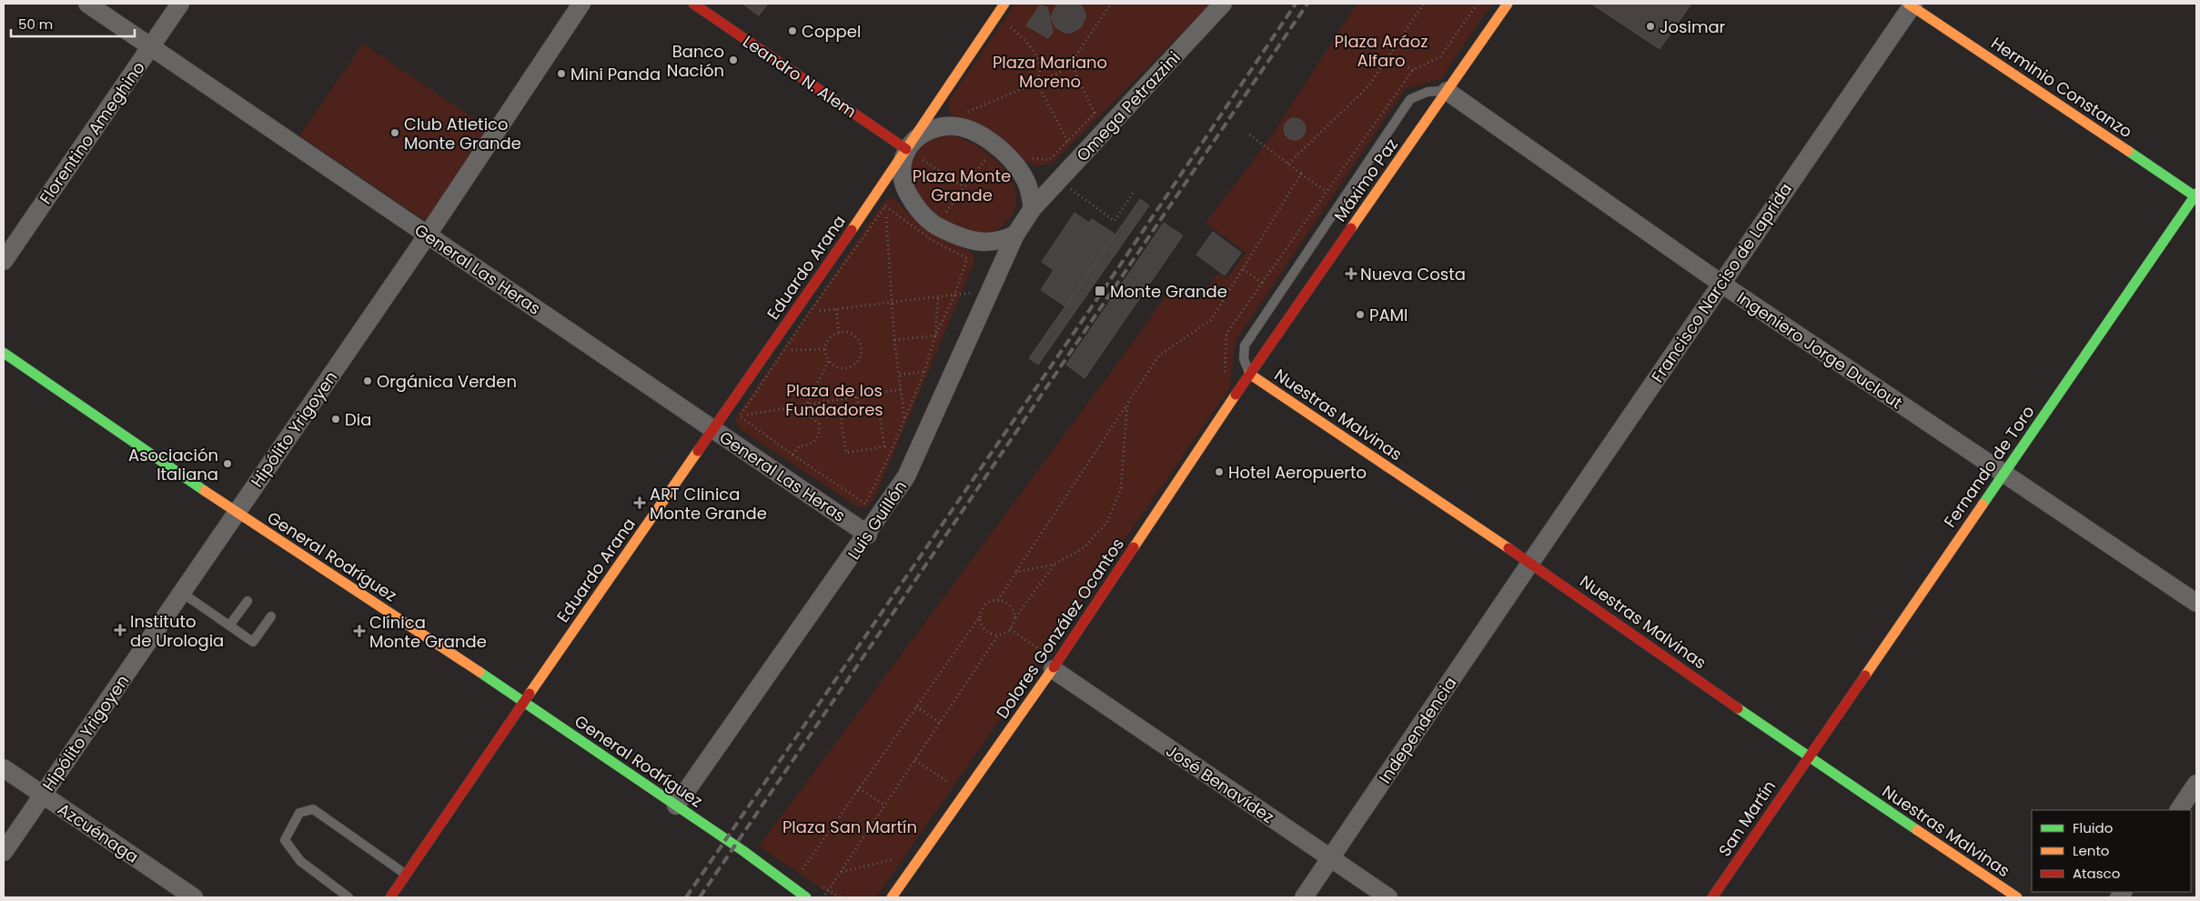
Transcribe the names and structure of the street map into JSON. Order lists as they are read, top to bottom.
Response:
{
  "streets": {
    "street": [
      "Leandro N. Alem",
      "Herminio Constanzo",
      "Omega Petrazzini",
      "Florentino Ameghino",
      "Máximo Paz",
      "Eduardo Arana",
      "General Las Heras",
      "Francisco Narciso de Laprida",
      "Ingeniero Jorge Duclout",
      "Nuestras Malvinas",
      "Hipólito Yrigoyen",
      "Fernando de Toro",
      "Luis Guillón",
      "General Rodríguez",
      "Dolores González Ocantos",
      "Independencia",
      "José Benavídez",
      "San Martín",
      "Azcuénaga"
    ]
  },
  "crossings": [
    ["Leandro N. Alem", "Omega Petrazzini"],
    ["Leandro N. Alem", "Eduardo Arana"],
    ["Leandro N. Alem", "Luis Guillón"],
    ["Herminio Constanzo", "Francisco Narciso de Laprida"],
    ["Herminio Constanzo", "Fernando de Toro"],
    ["Omega Petrazzini", "Eduardo Arana"],
    ["Omega Petrazzini", "Luis Guillón"],
    ["Florentino Ameghino", "General Las Heras"],
    ["Máximo Paz", "Ingeniero Jorge Duclout"],
    ["Máximo Paz", "Nuestras Malvinas"],
    ["Máximo Paz", "Dolores González Ocantos"],
    ["Eduardo Arana", "General Las Heras"],
    ["Eduardo Arana", "Luis Guillón"],
    ["Eduardo Arana", "General Rodríguez"],
    ["General Las Heras", "Hipólito Yrigoyen"],
    ["General Las Heras", "Luis Guillón"],
    ["Francisco Narciso de Laprida", "Ingeniero Jorge Duclout"],
    ["Francisco Narciso de Laprida", "Nuestras Malvinas"],
    ["Francisco Narciso de Laprida", "Independencia"],
    ["Ingeniero Jorge Duclout", "Fernando de Toro"],
    ["Nuestras Malvinas", "Fernando de Toro"],
    ["Nuestras Malvinas", "Dolores González Ocantos"],
    ["Nuestras Malvinas", "Independencia"],
    ["Nuestras Malvinas", "San Martín"],
    ["Hipólito Yrigoyen", "General Rodríguez"],
    ["Hipólito Yrigoyen", "Azcuénaga"],
    ["Fernando de Toro", "San Martín"],
    ["Luis Guillón", "General Rodríguez"],
    ["Dolores González Ocantos", "José Benavídez"],
    ["Independencia", "José Benavídez"]
  ],
  "parks": [
    "Plaza Aráoz Alfaro",
    "Plaza Mariano Moreno",
    "Plaza Monte Grande",
    "Plaza de los Fundadores",
    "Plaza San Martín"
  ],
  "places": {
    "other": [
      "Josimar",
      "Coppel",
      "Banco Nación",
      "Mini Panda",
      "Club Atletico Monte Grande",
      "PAMI",
      "Orgánica Verden",
      "Dia",
      "Asociación Italiana",
      "Hotel Aeropuerto"
    ],
    "health": [
      "Nueva Costa",
      "ART Clinica Monte Grande",
      "Instituto de Urologia",
      "Clínica Monte Grande"
    ],
    "transit": ["Monte Grande"]
  },
  "legend": ["Fluido", "Lento", "Atasco"],
  "scale_bar": "50 m"
}
